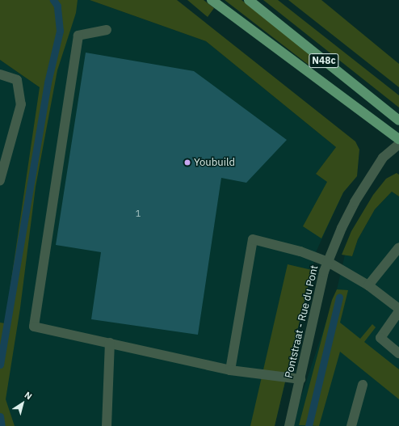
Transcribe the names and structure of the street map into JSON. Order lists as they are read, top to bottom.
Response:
{
  "streets": {
    "main road": ["N48c"],
    "street": ["Pontstraat - Rue du Pont"]
  },
  "places": ["Youbuild"],
  "house_numbers": ["1"],
  "north": "top right"
}
